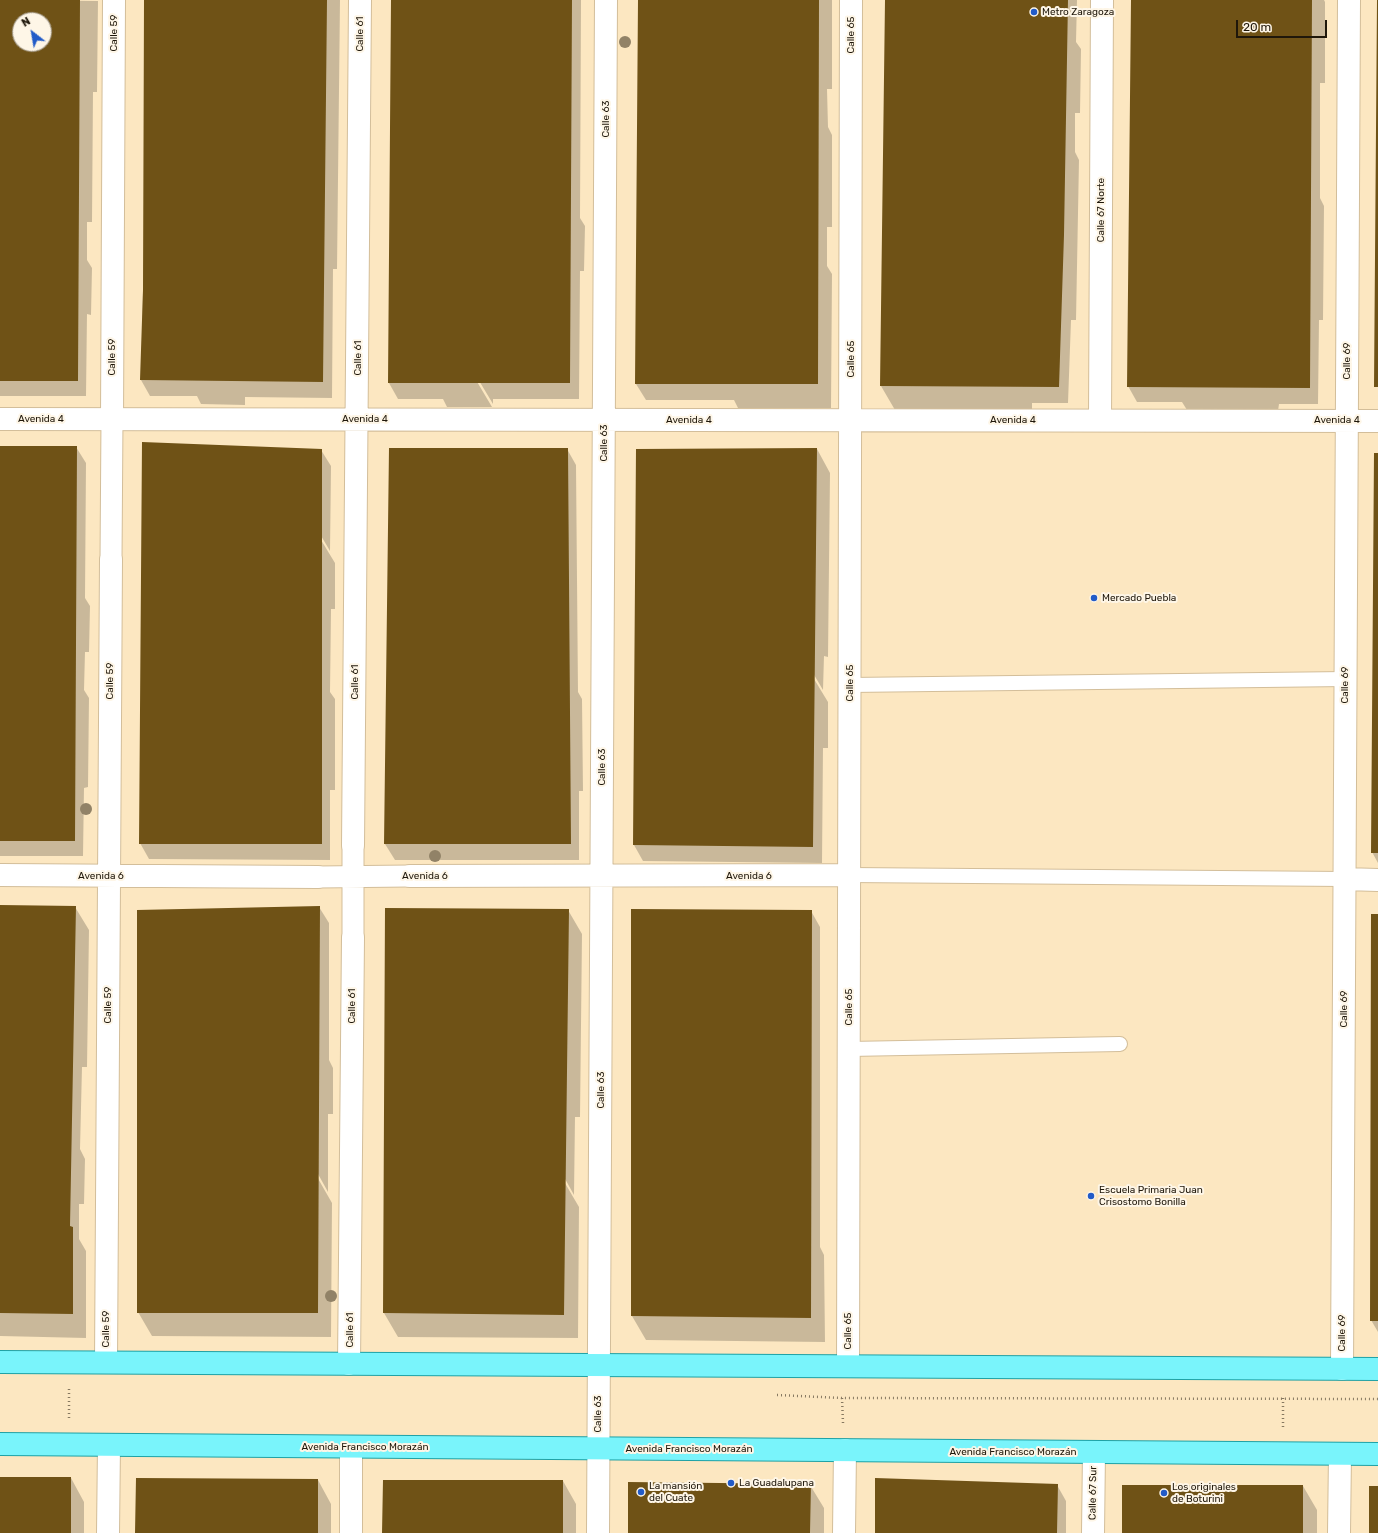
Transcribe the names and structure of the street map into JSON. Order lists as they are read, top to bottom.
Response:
{
  "streets": {
    "main road": ["Avenida Francisco Morazán"],
    "street": [
      "Calle 59",
      "Calle 61",
      "Calle 65",
      "Calle 63",
      "Calle 67 Norte",
      "Calle 69",
      "Avenida 4",
      "Avenida 6",
      "Calle 67 Sur"
    ]
  },
  "crossings": [
    ["Calle 59", "Avenida 4"],
    ["Calle 59", "Avenida 6"],
    ["Calle 61", "Avenida 4"],
    ["Calle 61", "Avenida 6"],
    ["Calle 65", "Avenida 4"],
    ["Calle 65", "Avenida 6"],
    ["Calle 63", "Avenida 4"],
    ["Calle 63", "Avenida 6"],
    ["Calle 63", "Avenida Francisco Morazán"],
    ["Calle 67 Norte", "Avenida 4"],
    ["Calle 69", "Avenida 4"],
    ["Avenida Francisco Morazán", "Calle 67 Sur"]
  ],
  "places": [
    "Metro Zaragoza",
    "Mercado Puebla",
    "Escuela Primaria Juan Crisostomo Bonilla",
    "La Guadalupana",
    "La mansión del Cuate",
    "Los originales de Boturini"
  ],
  "scale_bar": "20 m",
  "north": "top left"
}
